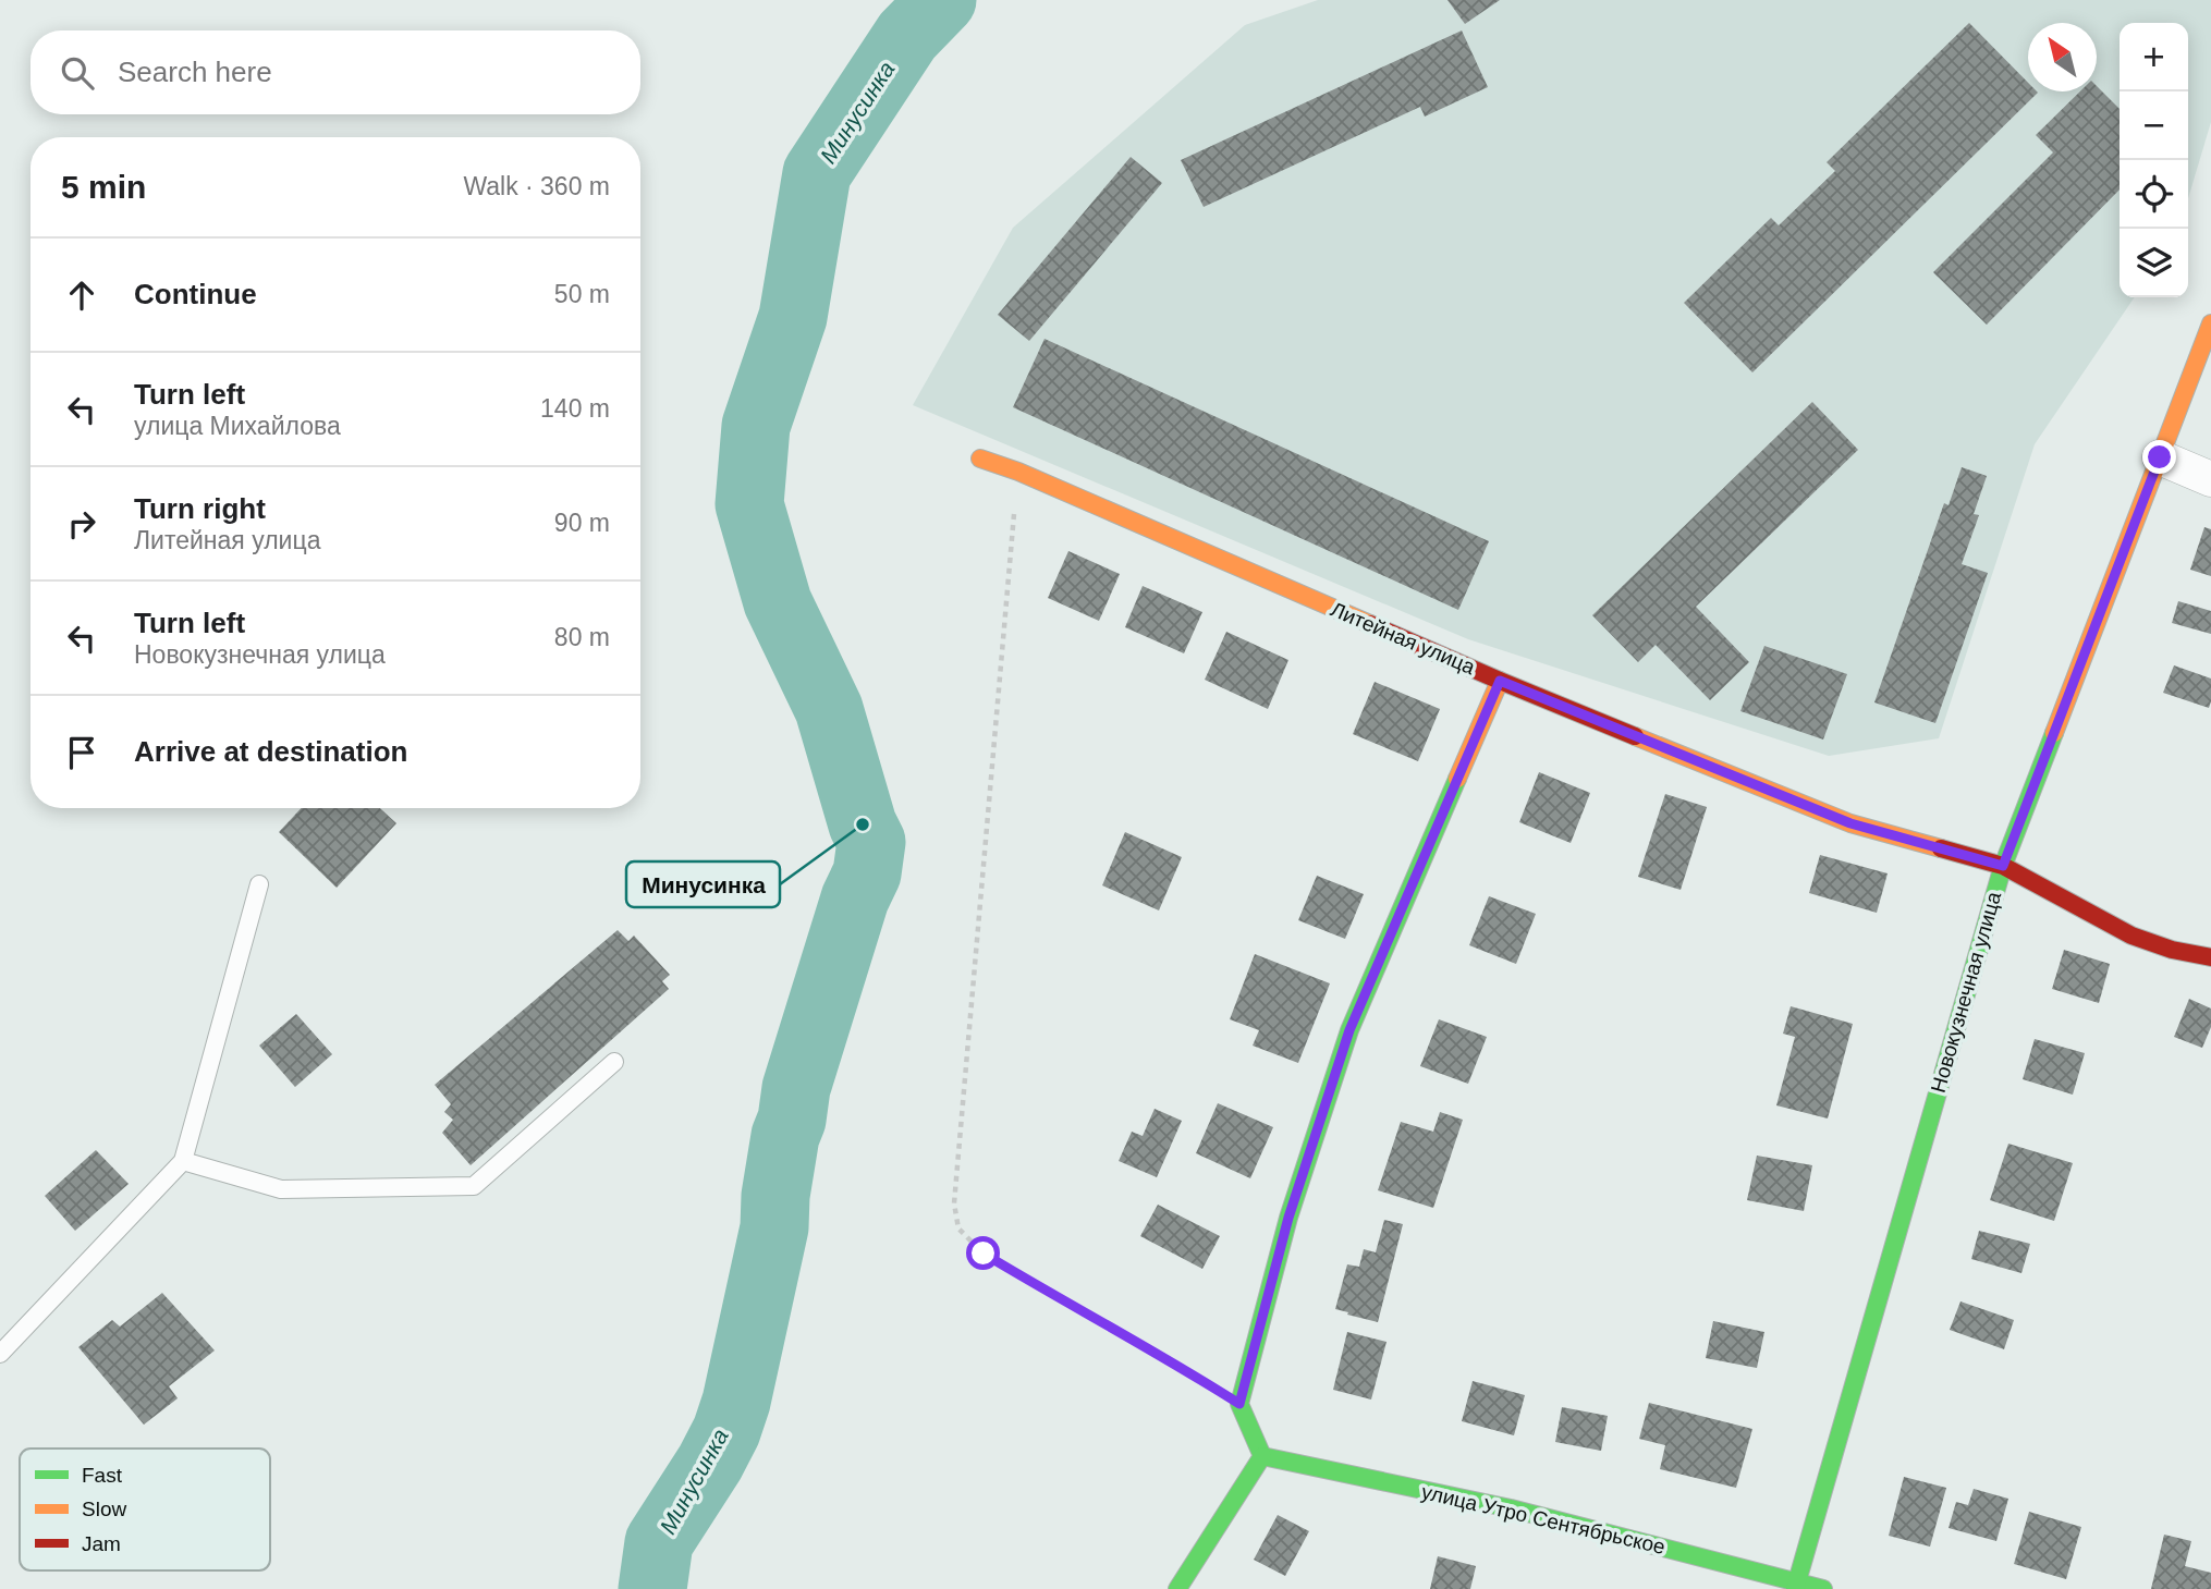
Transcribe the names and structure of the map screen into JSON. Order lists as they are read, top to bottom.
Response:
{
  "streets": {
    "street": ["Литейная улица", "Новокузнечная улица", "улица Утро Сентябрьское"]
  },
  "crossings": [
    ["Литейная улица", "Новокузнечная улица"],
    ["Новокузнечная улица", "улица Утро Сентябрьское"]
  ],
  "water": ["Минусинка"],
  "places": ["Минусинка"],
  "legend": ["Fast", "Slow", "Jam"],
  "north": "top left",
  "page": {
    "map_buttons": ["+", "−"],
    "search": "Search here",
    "heading": ["5 min", "Walk · 360 m"],
    "list": [
      ["Continue", "50 m"],
      ["Turn left", "улица Михайлова", "140 m"],
      ["Turn right", "Литейная улица", "90 m"],
      ["Turn left", "Новокузнечная улица", "80 m"],
      "Arrive at destination"
    ]
  }
}
